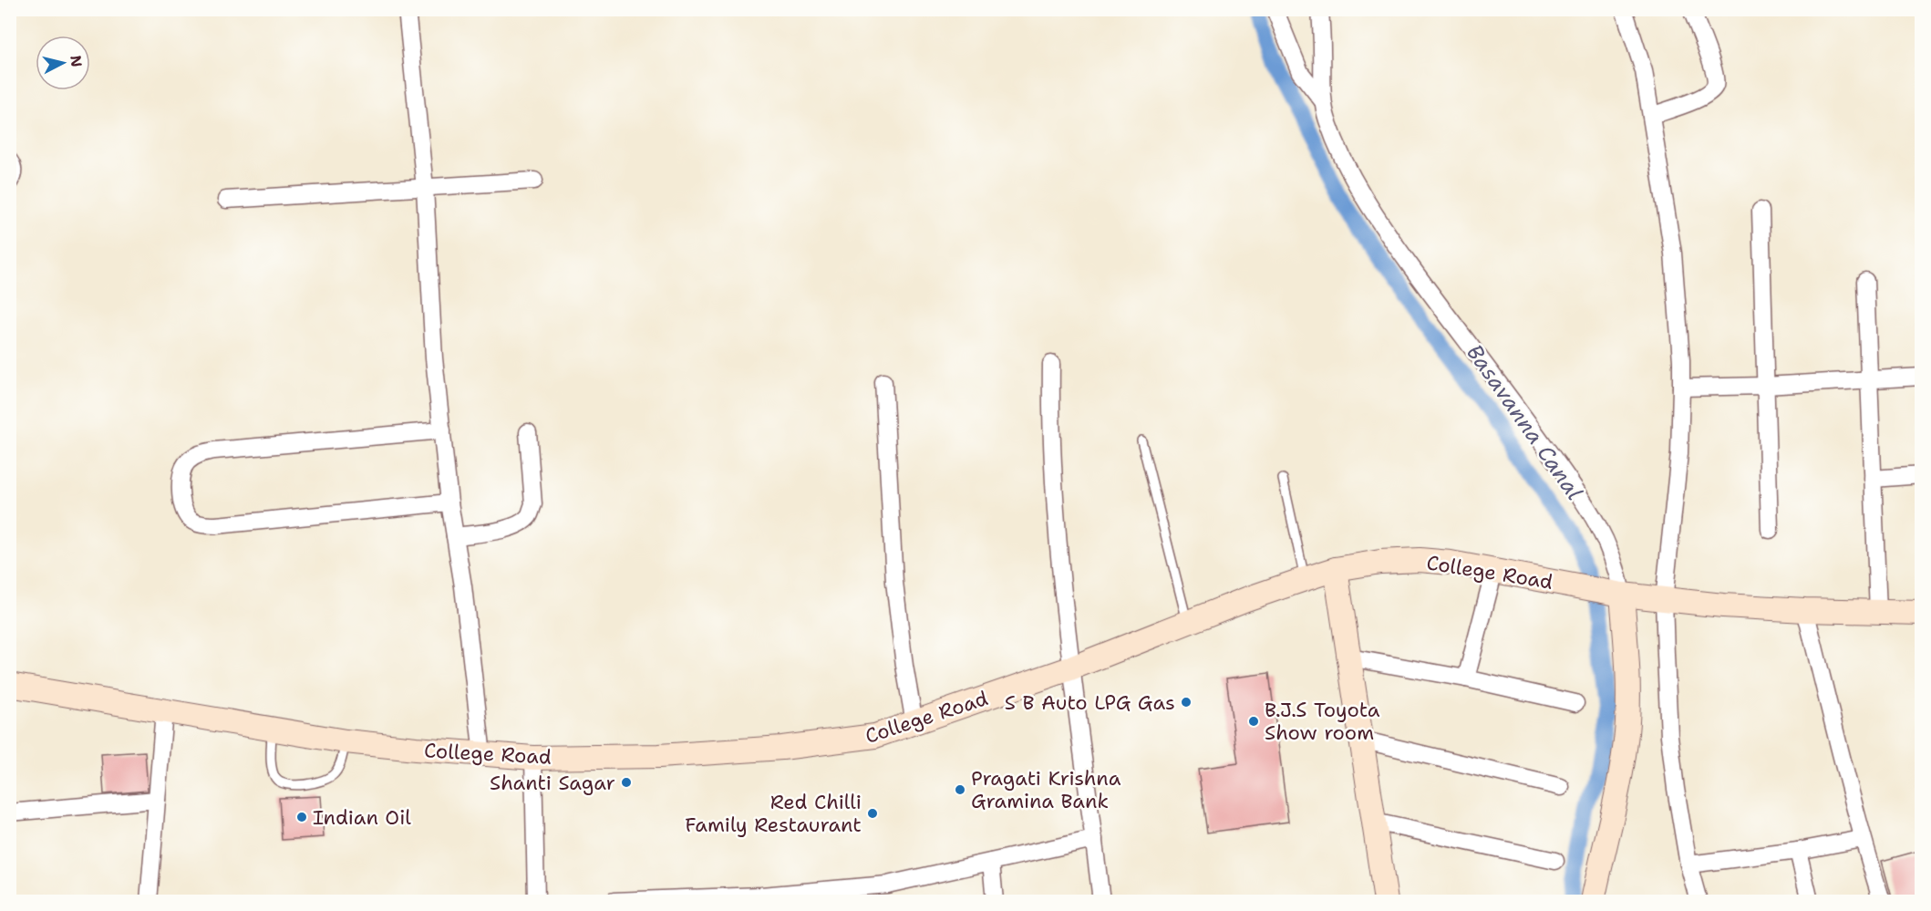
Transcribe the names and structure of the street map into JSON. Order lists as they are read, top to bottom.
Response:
{
  "streets": {
    "main road": ["College Road"]
  },
  "water": ["Basavanna Canal"],
  "places": [
    "S B Auto LPG Gas",
    "B.J.S Toyota Show room",
    "Shanti Sagar",
    "Pragati Krishna Gramina Bank",
    "Red Chilli Family Restaurant",
    "Indian Oil"
  ],
  "north": "right"
}
